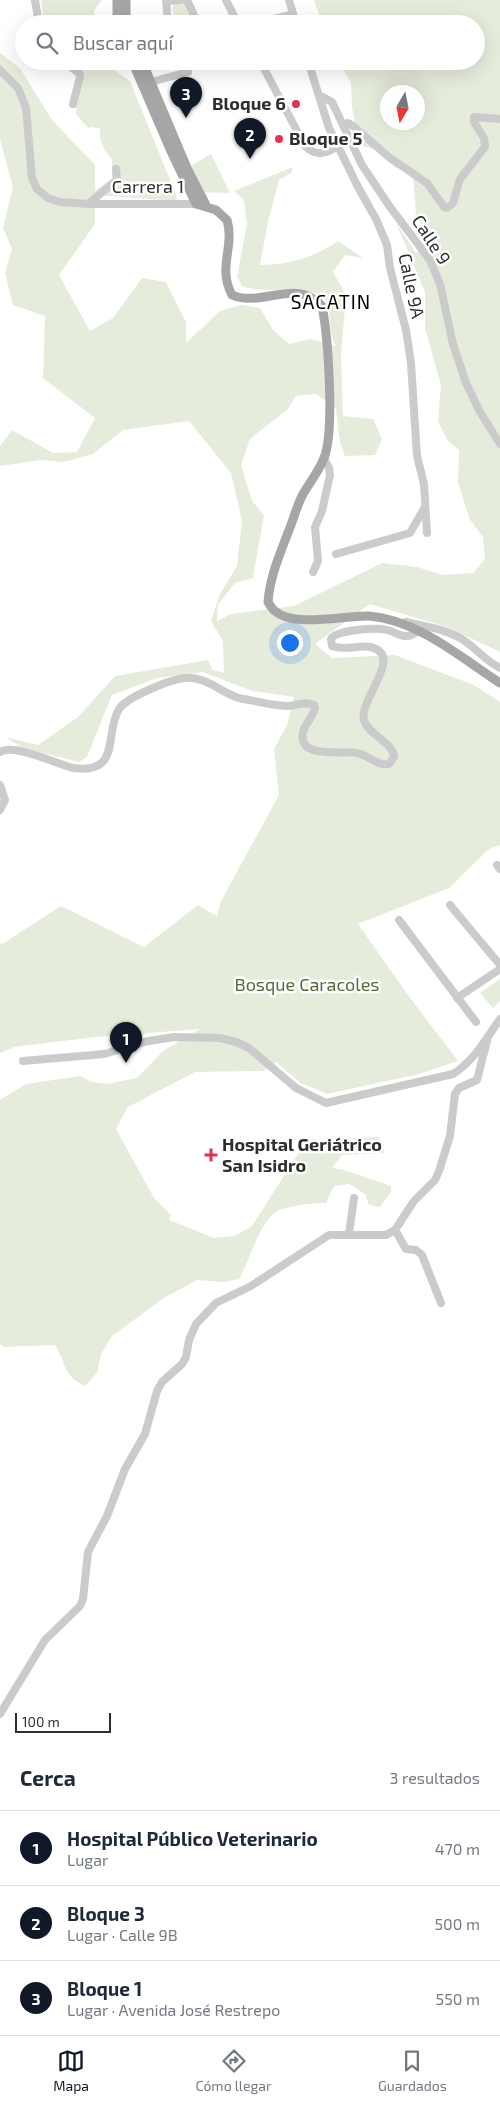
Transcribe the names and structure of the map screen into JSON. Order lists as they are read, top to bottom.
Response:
{
  "streets": {
    "main road": ["Carrera 1"],
    "street": ["Calle 9", "Calle 9A"]
  },
  "crossings": [
    ["Calle 9", "Calle 9A"]
  ],
  "districts": ["SACATIN"],
  "parks": ["Bosque Caracoles"],
  "places": {
    "other": ["Bloque 6", "Bloque 5"],
    "health": ["Hospital Geriátrico San Isidro"]
  },
  "scale_bar": "100 m",
  "north": "bottom",
  "page": {
    "search": "Buscar aquí",
    "pins": ["3", "2", "1"],
    "scale": "100 m",
    "heading": ["Cerca", "3 resultados"],
    "list": [
      {
        "mark": "1",
        "name": "Hospital Público Veterinario",
        "note": "Lugar",
        "value": "470 m"
      },
      {
        "mark": "2",
        "name": "Bloque 3",
        "note": "Lugar · Calle 9B",
        "value": "500 m"
      },
      {
        "mark": "3",
        "name": "Bloque 1",
        "note": "Lugar · Avenida José Restrepo",
        "value": "550 m"
      }
    ],
    "nav": ["Mapa", "Cómo llegar", "Guardados"]
  }
}
